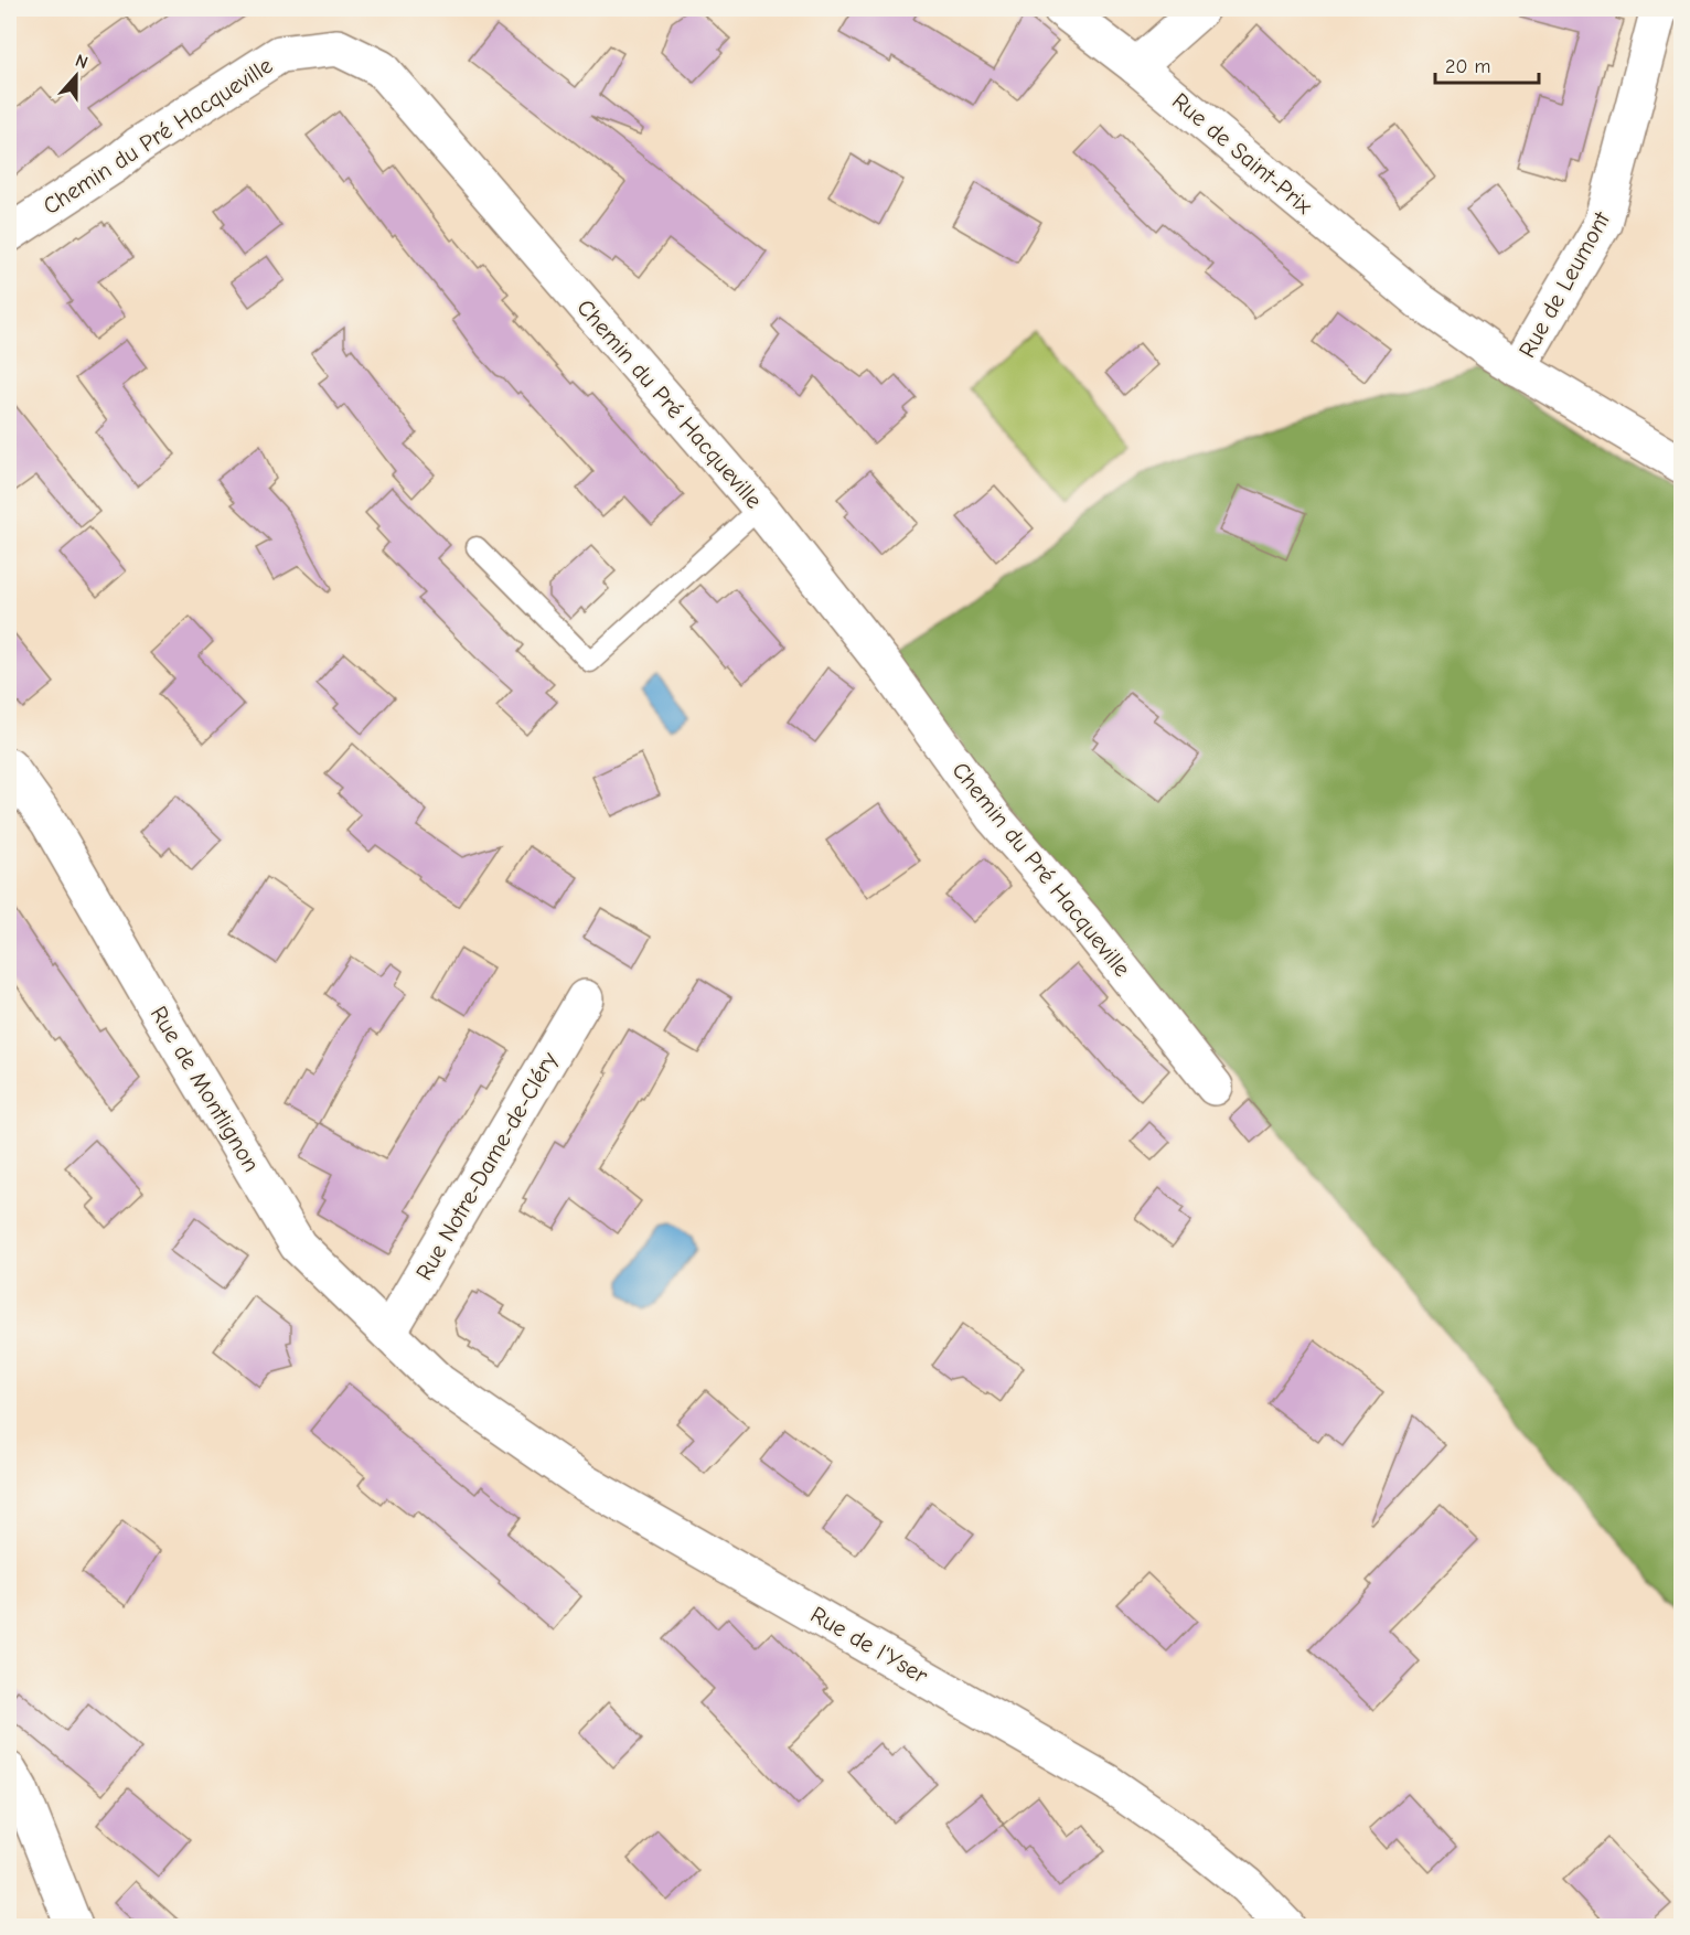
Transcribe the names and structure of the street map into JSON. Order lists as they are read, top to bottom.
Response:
{
  "streets": {
    "street": [
      "Chemin du Pré Hacqueville",
      "Rue de Saint-Prix",
      "Rue de Leumont",
      "Rue de Montlignon",
      "Rue Notre-Dame-de-Cléry",
      "Rue de l'Yser"
    ]
  },
  "crossings": [
    ["Rue de Saint-Prix", "Rue de Leumont"],
    ["Rue de Montlignon", "Rue Notre-Dame-de-Cléry"],
    ["Rue de Montlignon", "Rue de l'Yser"]
  ],
  "scale_bar": "20 m",
  "north": "top"
}
